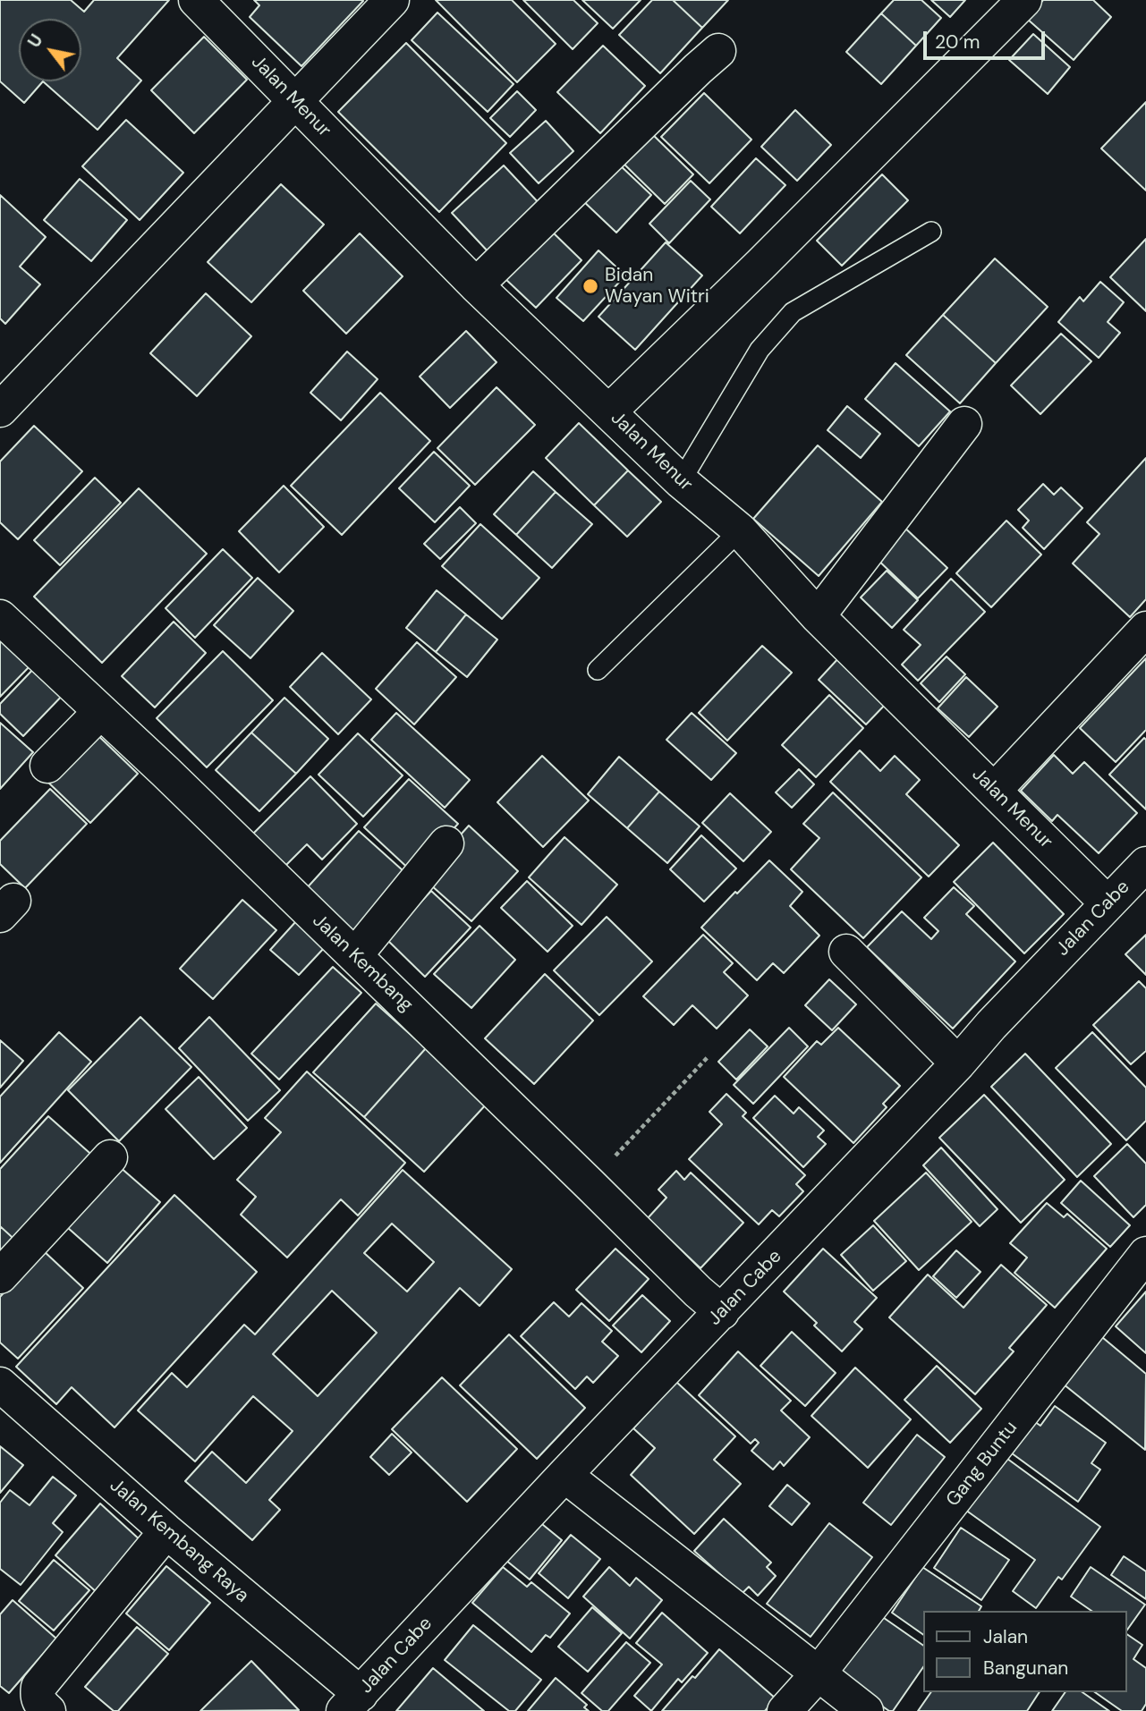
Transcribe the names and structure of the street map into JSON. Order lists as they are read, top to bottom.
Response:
{
  "streets": {
    "street": [
      "Jalan Menur",
      "Jalan Cabe",
      "Jalan Kembang",
      "Gang Buntu",
      "Jalan Kembang Raya"
    ]
  },
  "crossings": [
    ["Jalan Menur", "Jalan Cabe"],
    ["Jalan Cabe", "Jalan Kembang"],
    ["Jalan Cabe", "Jalan Kembang Raya"]
  ],
  "places": ["Bidan Wayan Witri"],
  "legend": ["Jalan", "Bangunan"],
  "scale_bar": "20 m",
  "north": "top left"
}
